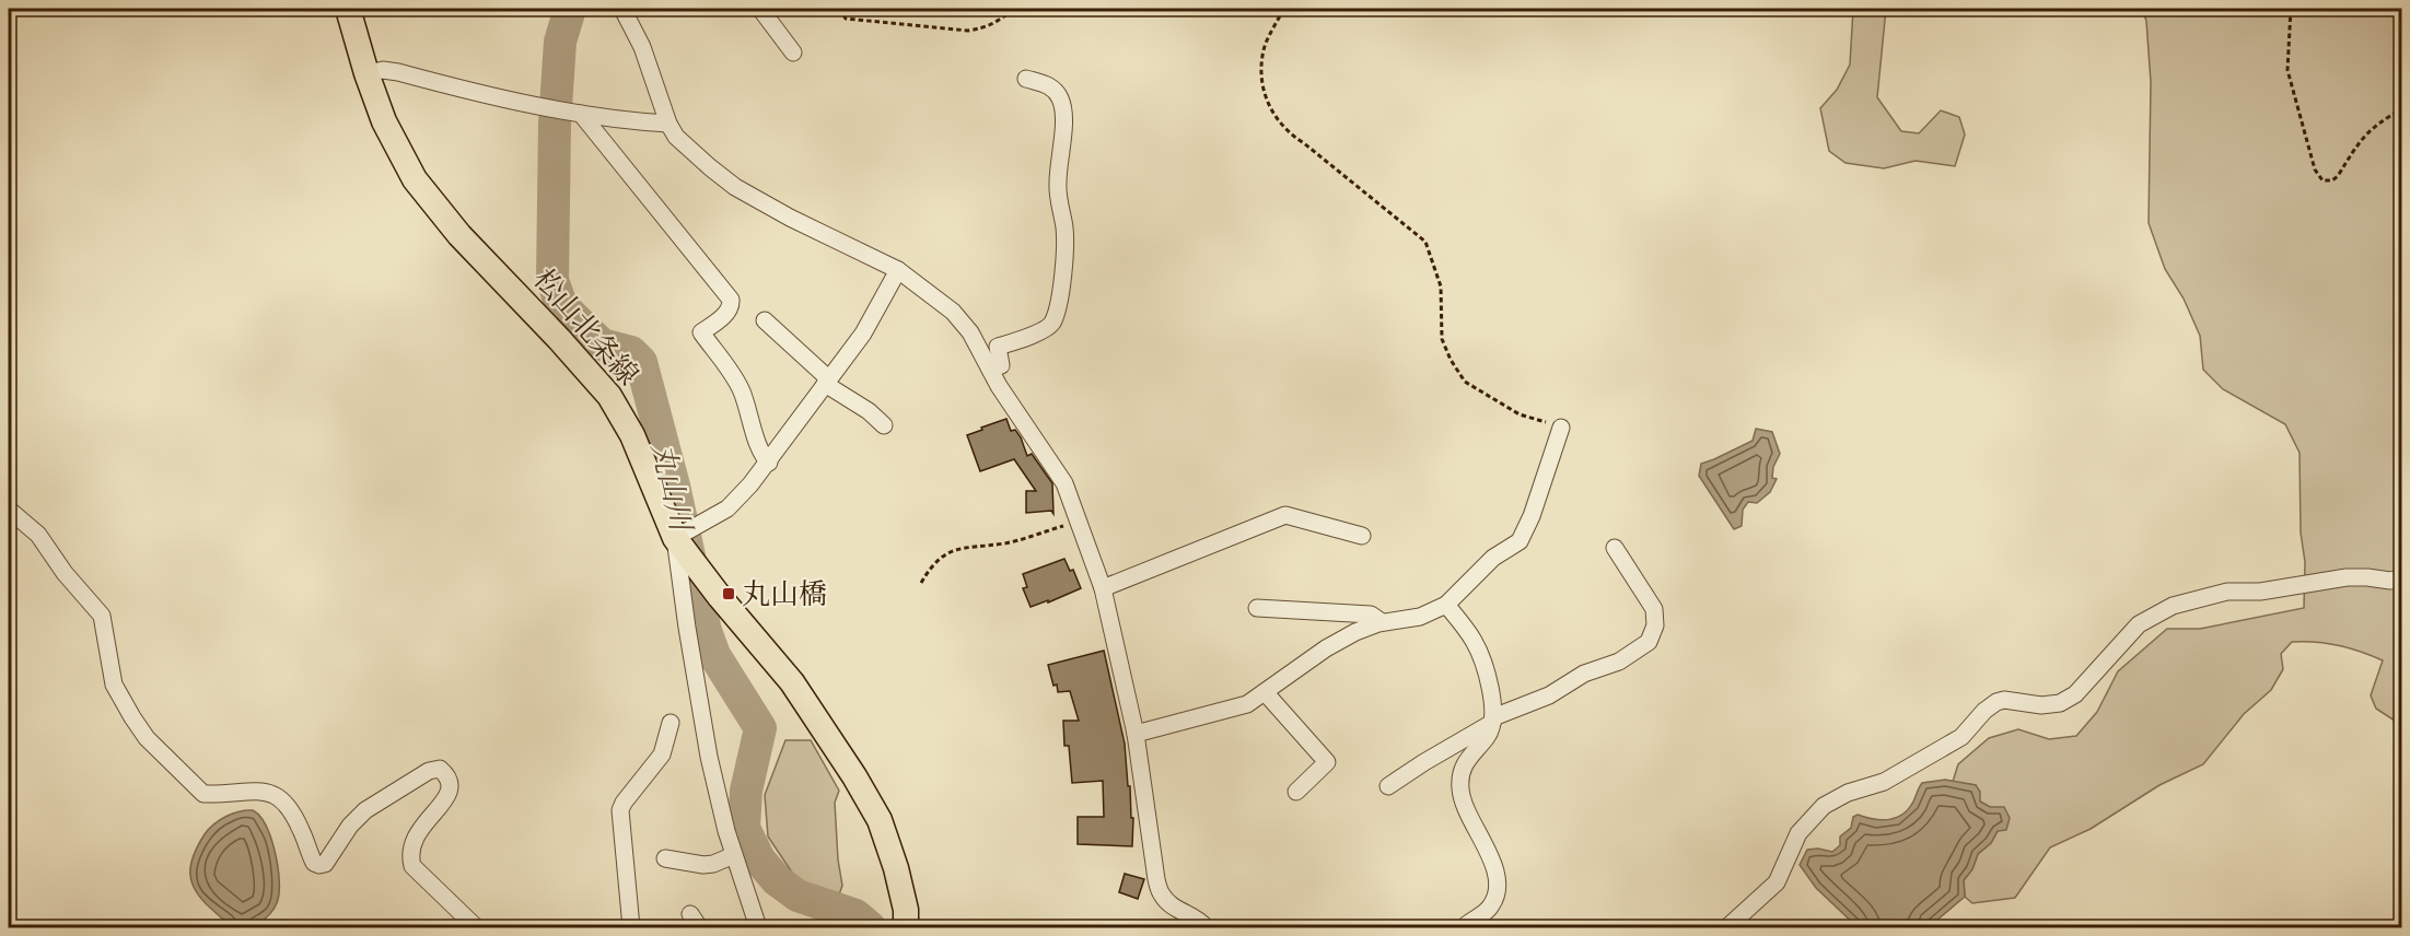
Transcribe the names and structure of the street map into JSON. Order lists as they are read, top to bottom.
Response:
{
  "streets": {
    "main road": ["松山北条線"]
  },
  "water": ["丸山川"],
  "places": {
    "transit": ["丸山橋"]
  }
}
